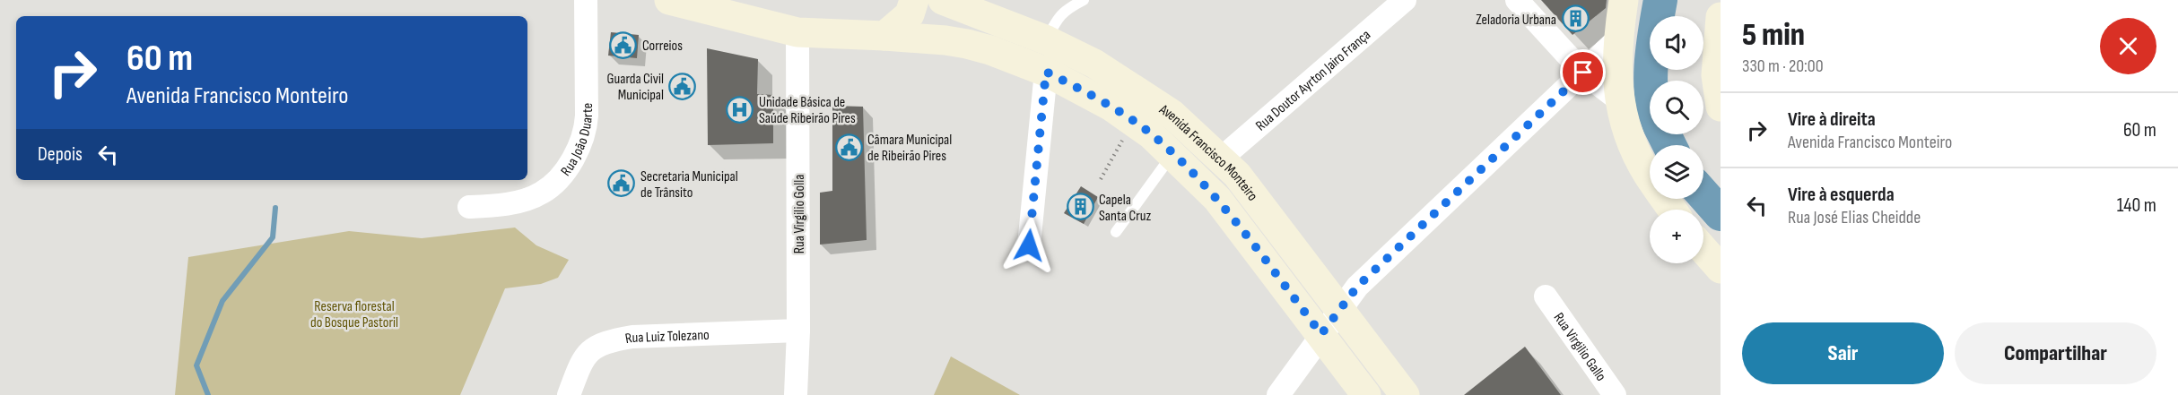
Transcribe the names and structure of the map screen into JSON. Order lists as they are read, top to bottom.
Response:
{
  "streets": {
    "main road": ["Avenida Francisco Monteiro"],
    "street": [
      "Rua Doutor Ayrton Jairo França",
      "Rua João Duarte",
      "Rua Virgilio Golla",
      "Rua Luiz Tolezano",
      "Rua Virgilio Gallo"
    ]
  },
  "crossings": [
    ["Rua Doutor Ayrton Jairo França", "Avenida Francisco Monteiro"],
    ["Avenida Francisco Monteiro", "Rua Virgilio Golla"],
    ["Rua Virgilio Golla", "Rua Luiz Tolezano"]
  ],
  "parks": ["Reserva florestal do Bosque Pastoril"],
  "places": {
    "building": ["Zeladoria Urbana", "Capela Santa Cruz"],
    "public building": [
      "Correios",
      "Guarda Civil Municipal",
      "Câmara Municipal de Ribeirão Pires",
      "Secretaria Municipal de Trânsito"
    ],
    "hospital": ["Unidade Básica de Saúde Ribeirão Pires"]
  },
  "page": {
    "heading": ["5 min", "330 m · 20:00"],
    "map_buttons": "+",
    "turn": ["60 m", "Avenida Francisco Monteiro"],
    "list": [
      {
        "name": "Vire à direita",
        "note": "Avenida Francisco Monteiro",
        "value": "60 m"
      },
      {
        "name": "Vire à esquerda",
        "note": "Rua José Elias Cheidde",
        "value": "140 m"
      }
    ],
    "then": "Depois",
    "buttons": ["Sair", "Compartilhar"]
  }
}
